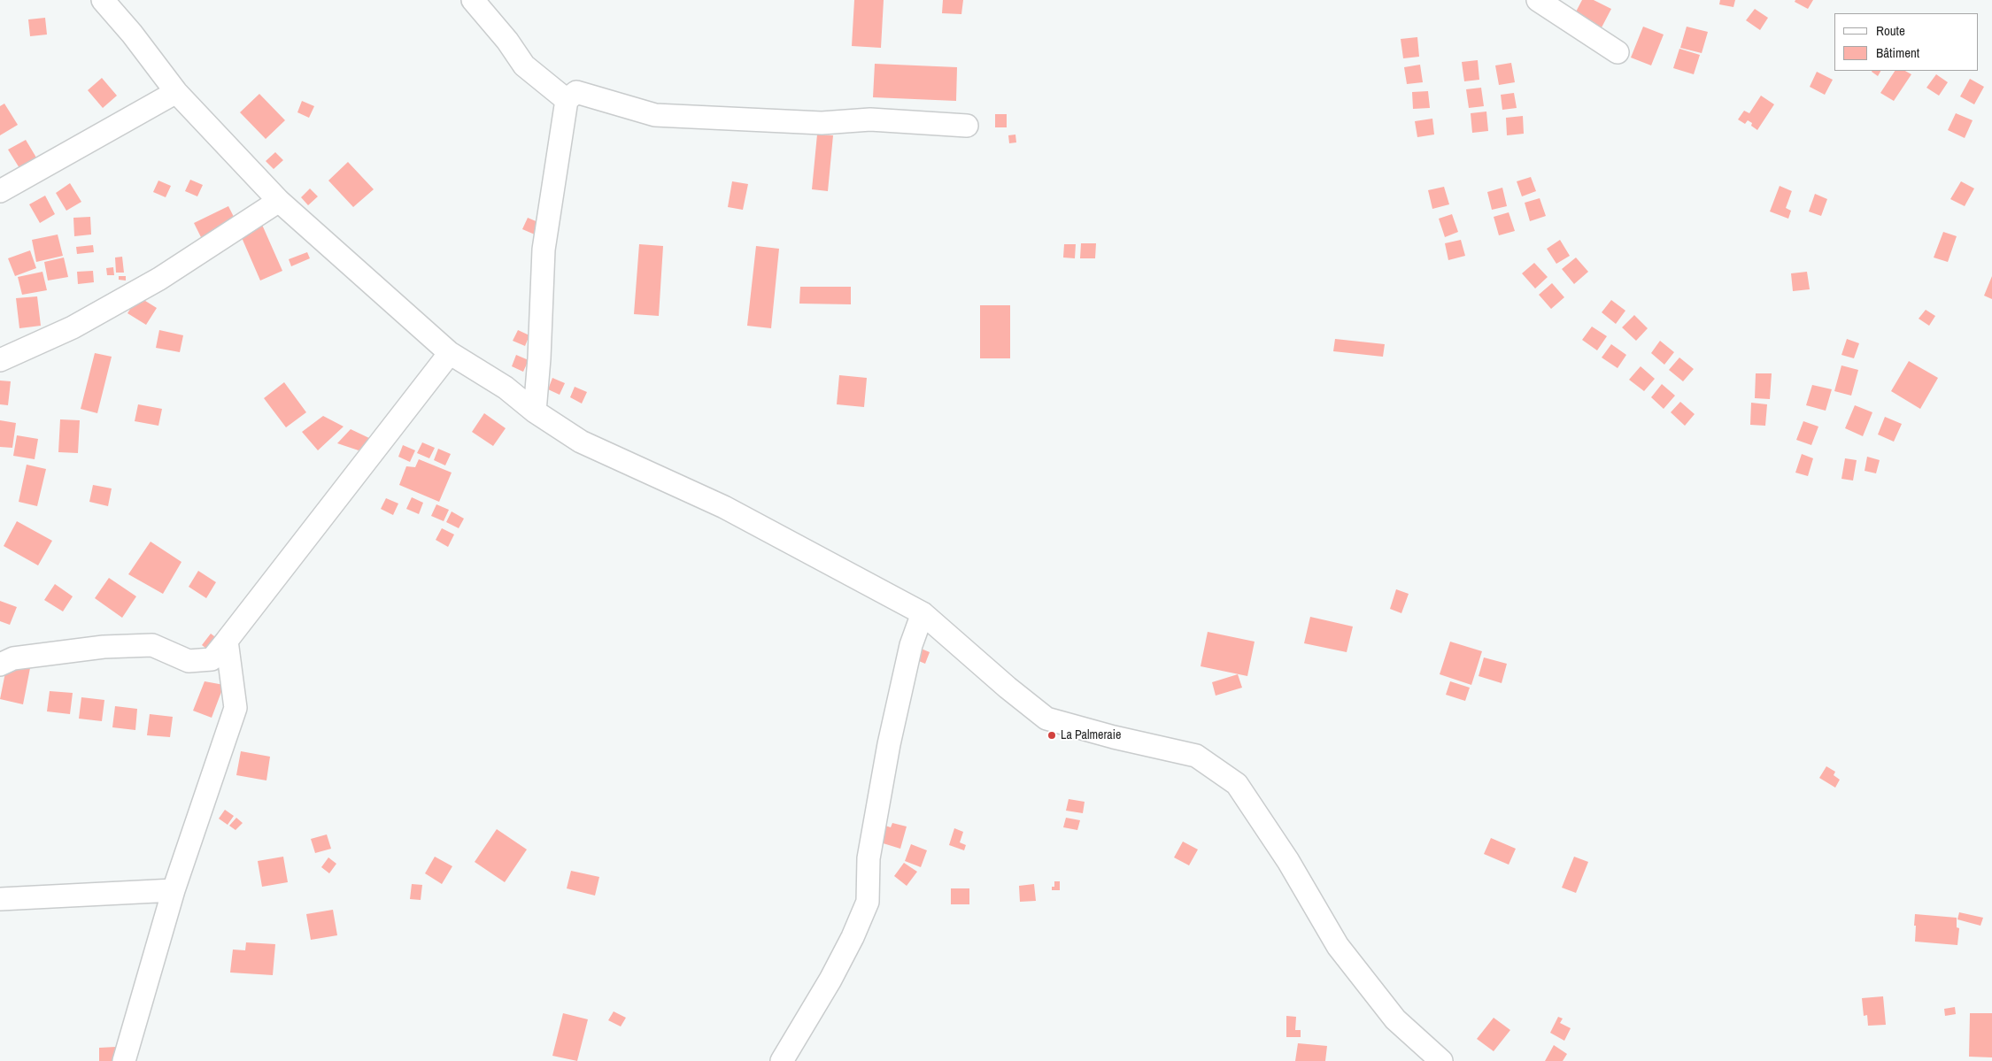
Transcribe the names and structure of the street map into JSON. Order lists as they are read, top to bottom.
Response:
{
  "places": ["La Palmeraie"],
  "legend": ["Route", "Bâtiment"]
}
